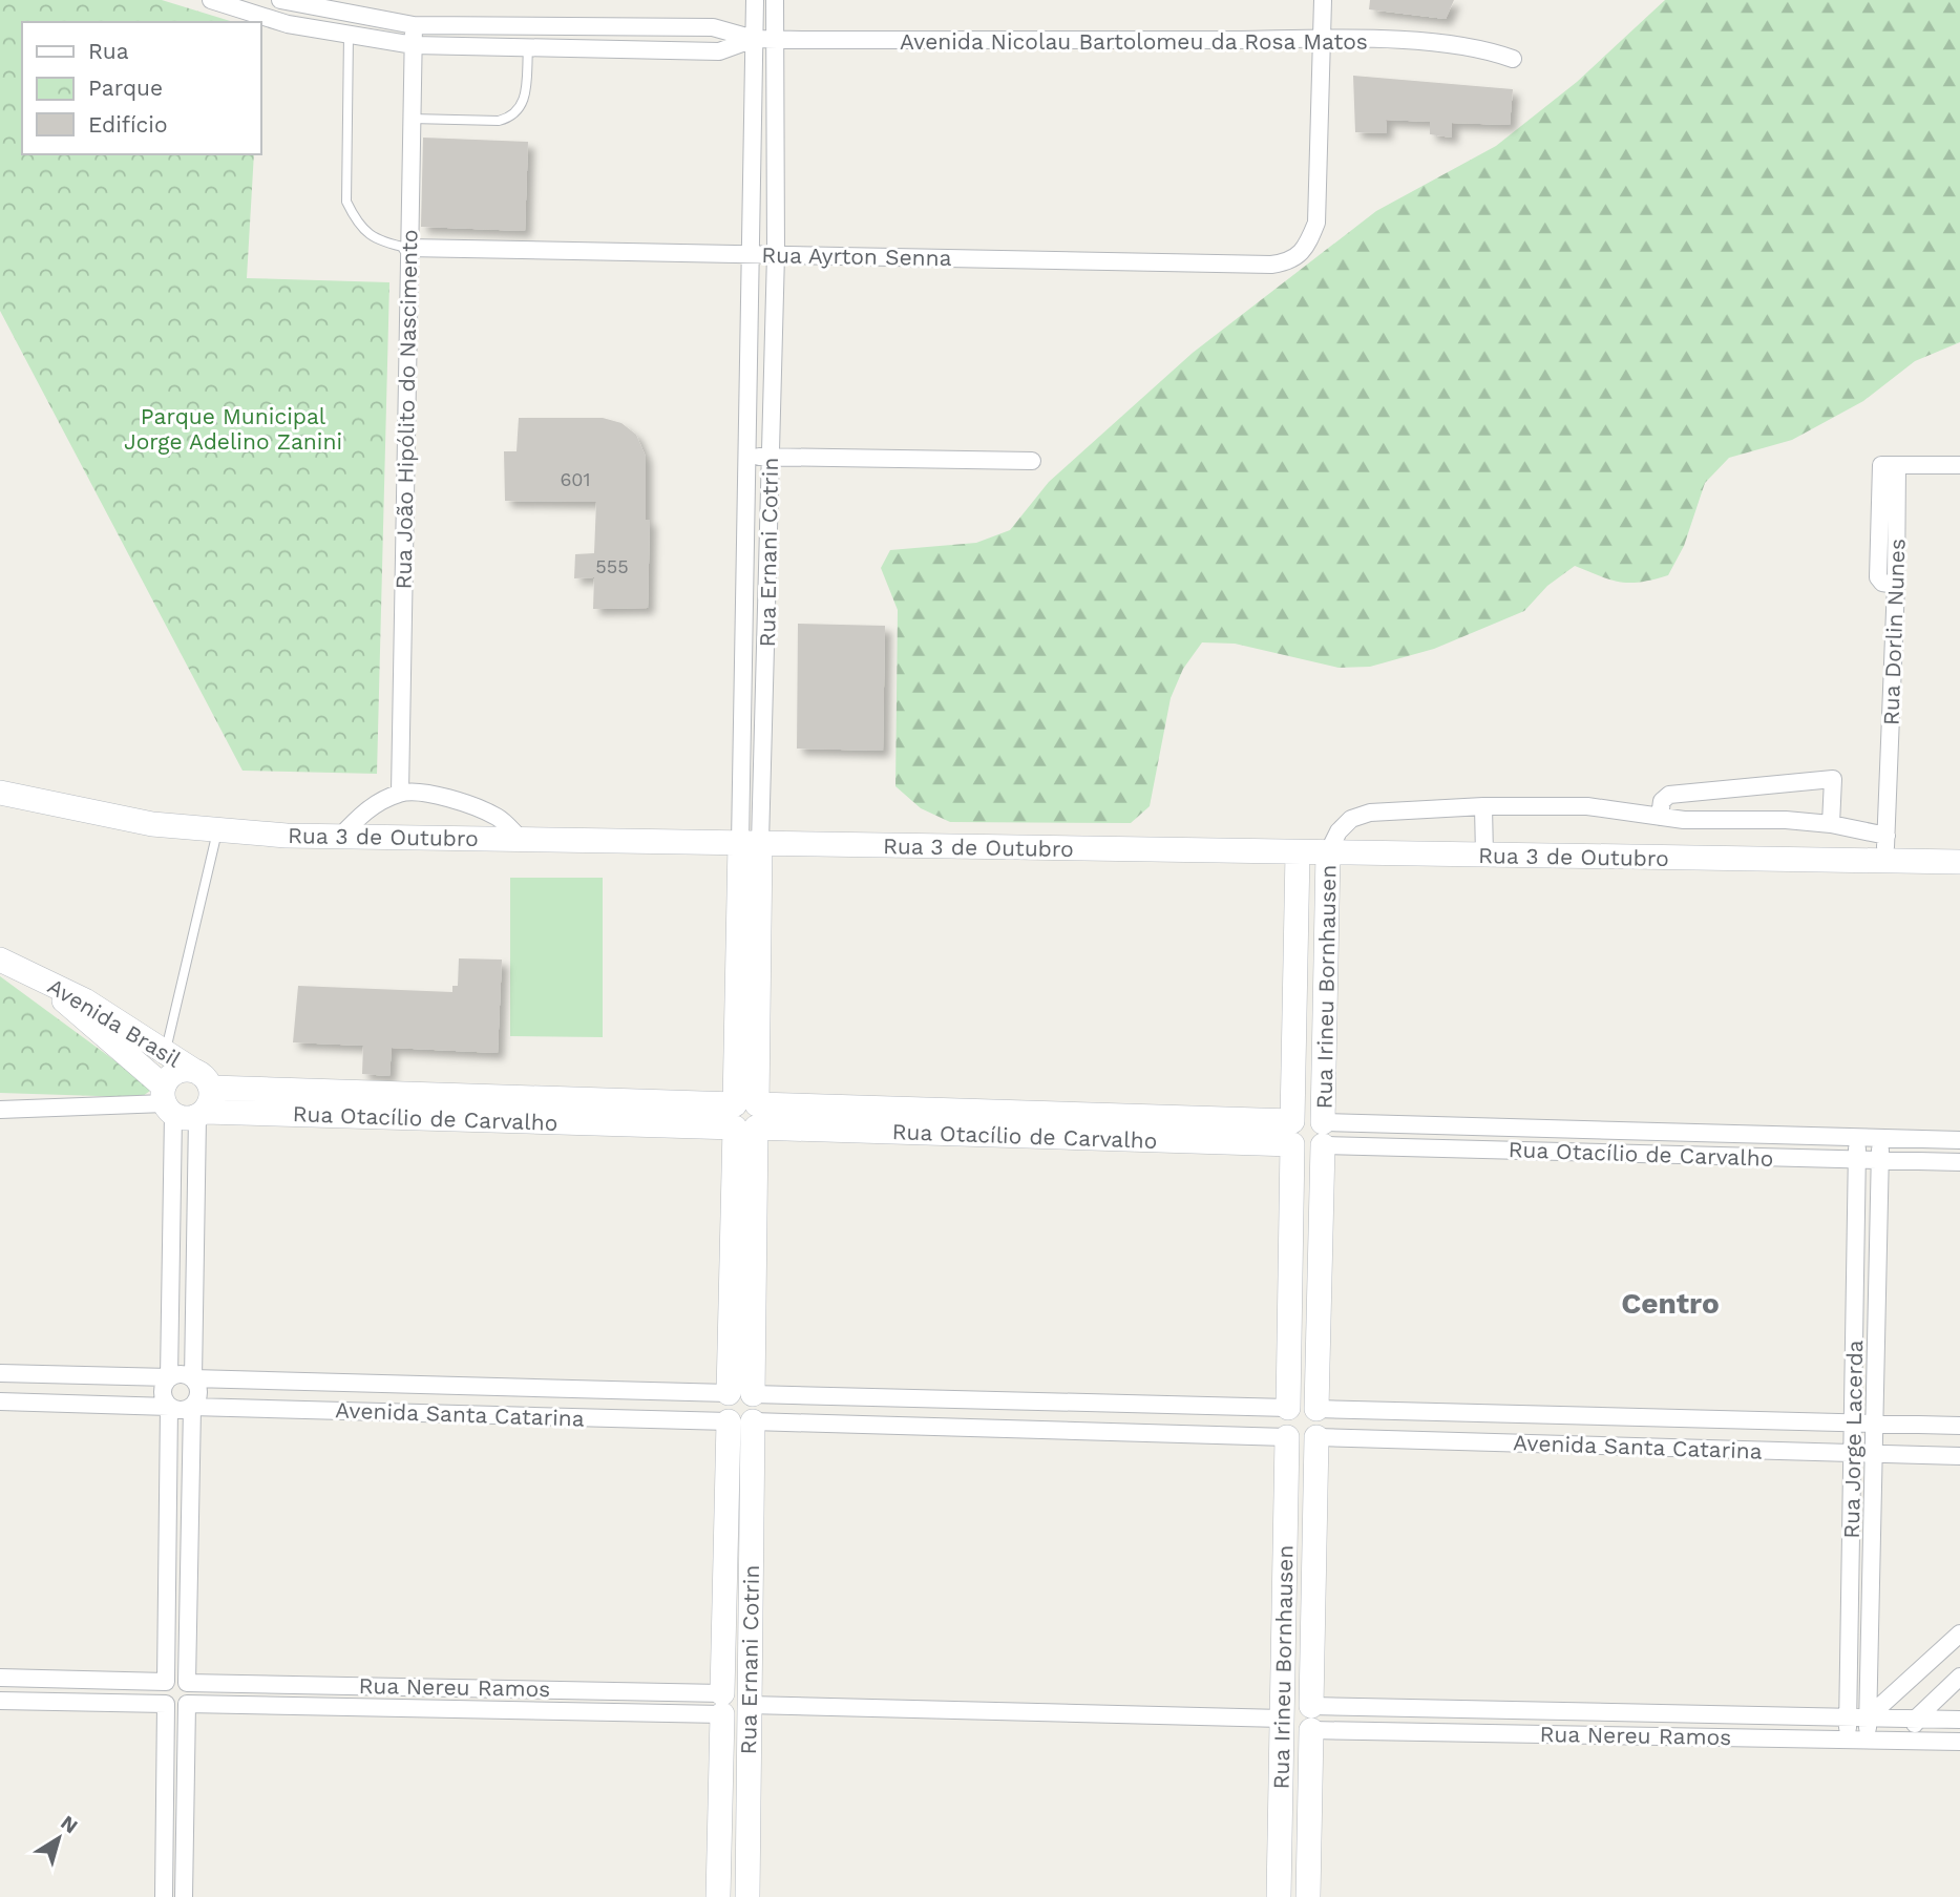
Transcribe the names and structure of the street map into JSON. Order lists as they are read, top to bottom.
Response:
{
  "streets": {
    "street": [
      "Avenida Nicolau Bartolomeu da Rosa Matos",
      "Rua Ayrton Senna",
      "Rua João Hipólito do Nascimento",
      "Rua Ernani Cotrin",
      "Rua Dorlin Nunes",
      "Rua 3 de Outubro",
      "Rua Irineu Bornhausen",
      "Avenida Brasil",
      "Rua Otacílio de Carvalho",
      "Avenida Santa Catarina",
      "Rua Jorge Lacerda",
      "Rua Nereu Ramos"
    ]
  },
  "crossings": [
    ["Avenida Nicolau Bartolomeu da Rosa Matos", "Rua Ayrton Senna"],
    ["Avenida Nicolau Bartolomeu da Rosa Matos", "Rua João Hipólito do Nascimento"],
    ["Avenida Nicolau Bartolomeu da Rosa Matos", "Rua Ernani Cotrin"],
    ["Rua Ayrton Senna", "Rua João Hipólito do Nascimento"],
    ["Rua Ayrton Senna", "Rua Ernani Cotrin"],
    ["Rua Ernani Cotrin", "Rua 3 de Outubro"],
    ["Rua Ernani Cotrin", "Rua Otacílio de Carvalho"],
    ["Rua Ernani Cotrin", "Avenida Santa Catarina"],
    ["Rua Ernani Cotrin", "Rua Nereu Ramos"],
    ["Rua Dorlin Nunes", "Rua 3 de Outubro"],
    ["Rua 3 de Outubro", "Rua Irineu Bornhausen"],
    ["Rua Irineu Bornhausen", "Rua Otacílio de Carvalho"],
    ["Rua Irineu Bornhausen", "Avenida Santa Catarina"],
    ["Rua Irineu Bornhausen", "Rua Nereu Ramos"],
    ["Avenida Brasil", "Rua Otacílio de Carvalho"],
    ["Rua Otacílio de Carvalho", "Rua Jorge Lacerda"],
    ["Avenida Santa Catarina", "Rua Jorge Lacerda"],
    ["Rua Jorge Lacerda", "Rua Nereu Ramos"]
  ],
  "districts": ["Centro"],
  "parks": ["Parque Municipal Jorge Adelino Zanini"],
  "house_numbers": ["601", "555"],
  "legend": ["Rua", "Parque", "Edifício"],
  "north": "top right"
}
